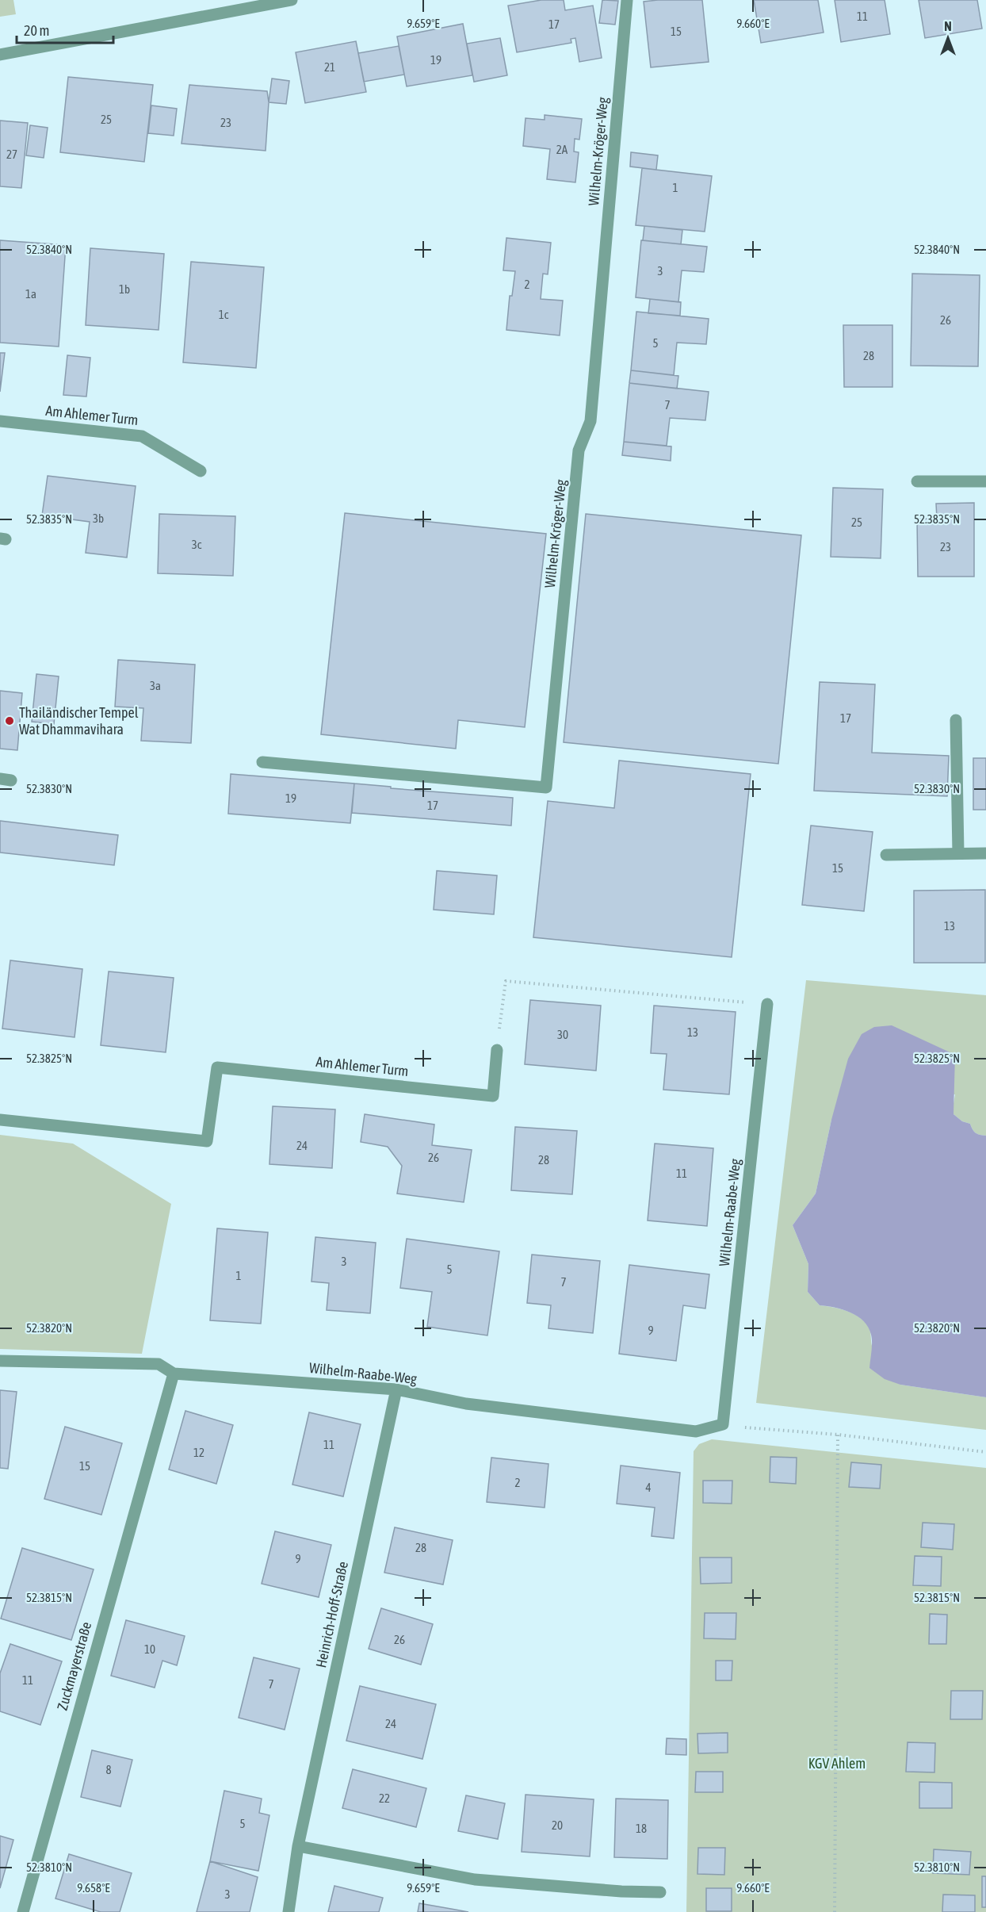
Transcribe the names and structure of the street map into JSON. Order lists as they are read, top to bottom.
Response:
{
  "streets": {
    "street": [
      "Wilhelm-Kröger-Weg",
      "Am Ahlemer Turm",
      "Wilhelm-Raabe-Weg",
      "Heinrich-Hoff-Straße",
      "Zuckmayerstraße"
    ]
  },
  "crossings": [
    ["Wilhelm-Raabe-Weg", "Heinrich-Hoff-Straße"],
    ["Wilhelm-Raabe-Weg", "Zuckmayerstraße"]
  ],
  "parks": ["KGV Ahlem"],
  "places": ["Thailändischer Tempel Wat Dhammavihara"],
  "house_numbers": [
    "11",
    "17",
    "15",
    "19",
    "21",
    "25",
    "23",
    "2A",
    "27",
    "1",
    "3",
    "2",
    "1b",
    "1a",
    "1c",
    "26",
    "5",
    "28",
    "7",
    "3b",
    "25",
    "3c",
    "23",
    "3a",
    "17",
    "19",
    "17",
    "15",
    "13",
    "13",
    "30",
    "24",
    "26",
    "28",
    "11",
    "3",
    "5",
    "1",
    "7",
    "9",
    "11",
    "12",
    "15",
    "2",
    "4",
    "28",
    "9",
    "26",
    "10",
    "11",
    "7",
    "24",
    "8",
    "22",
    "5",
    "20",
    "18",
    "3"
  ],
  "scale_bar": "20 m",
  "north": "top",
  "coordinates": [
    "9.659°E",
    "9.660°E",
    "52.3840°N",
    "52.3835°N",
    "52.3830°N",
    "52.3825°N",
    "52.3820°N",
    "52.3815°N",
    "52.3810°N",
    "9.658°E"
  ]
}
